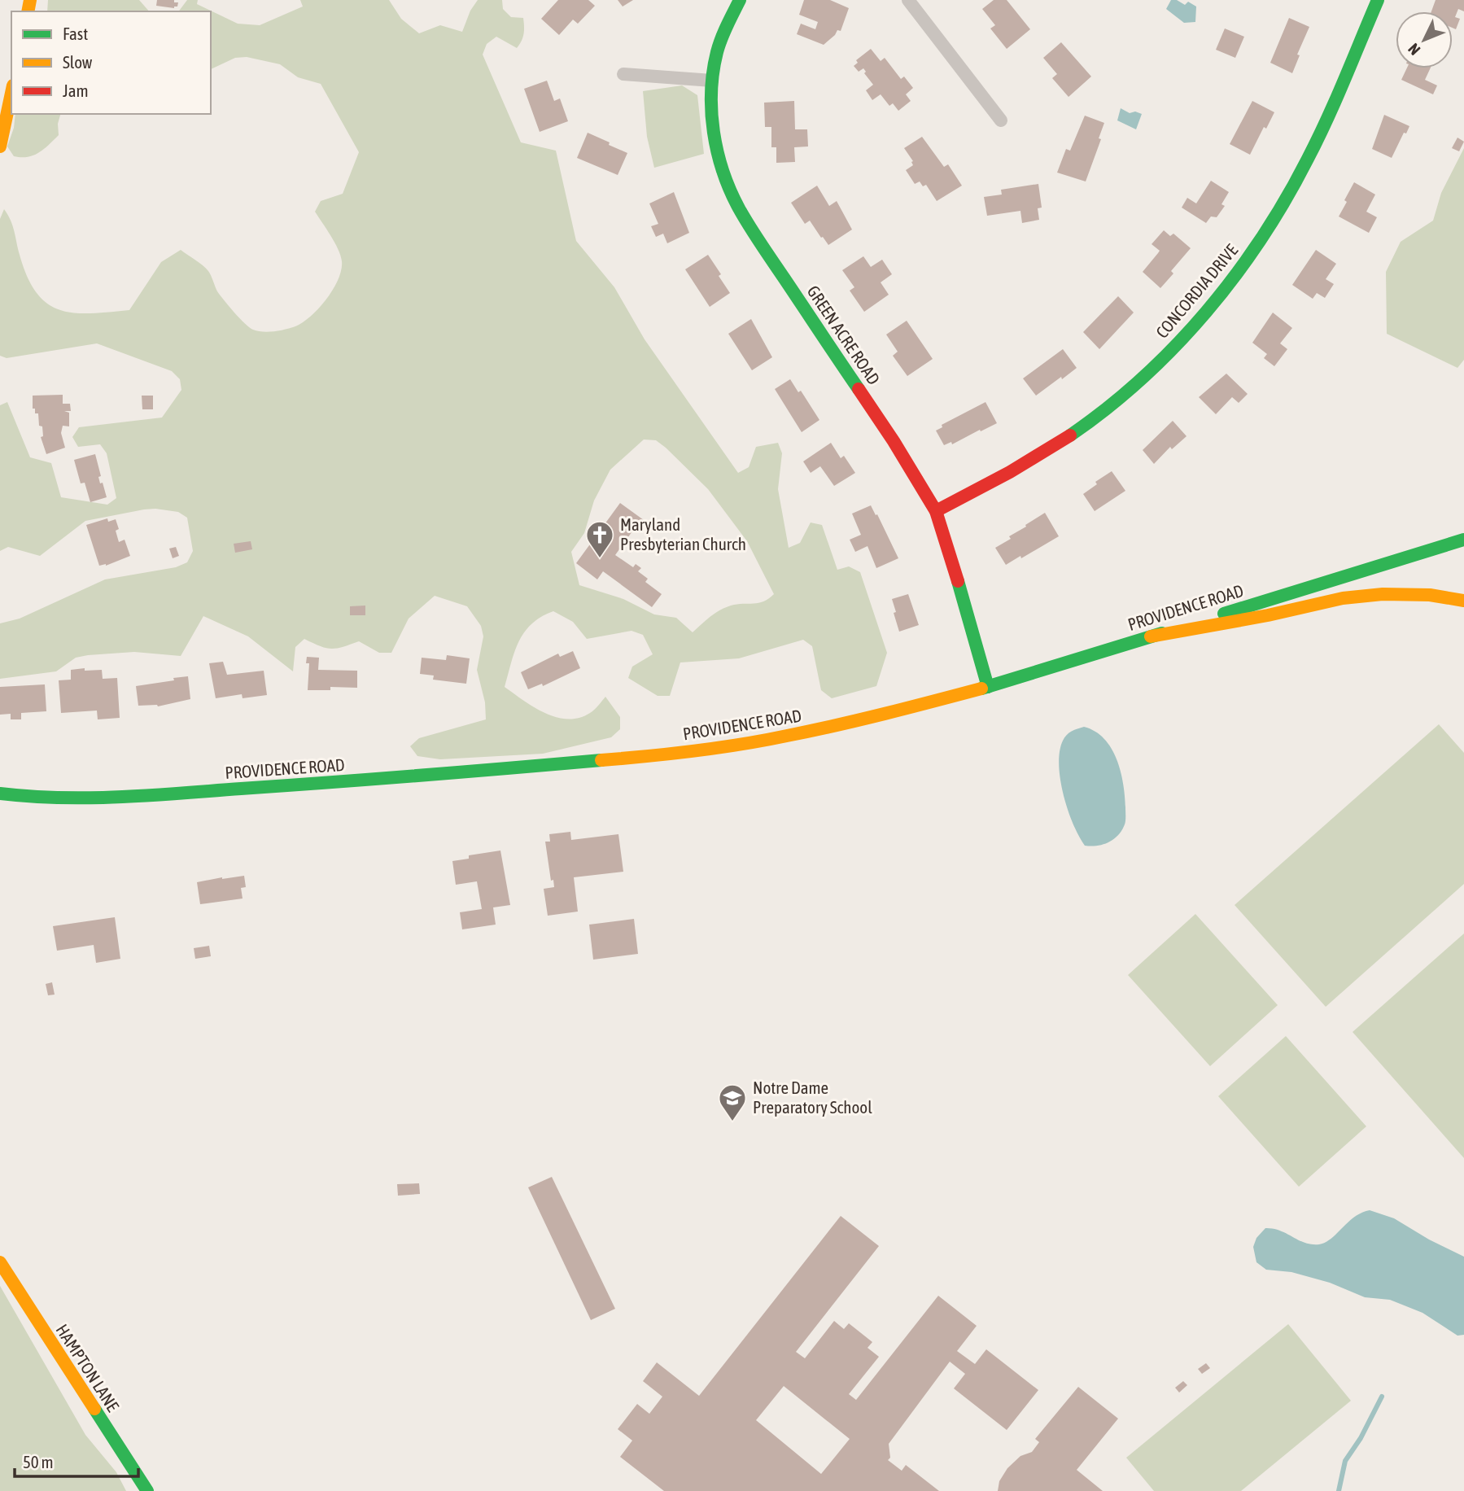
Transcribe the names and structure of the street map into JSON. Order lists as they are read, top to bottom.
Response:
{
  "streets": {
    "main road": [
      "CONCORDIA DRIVE",
      "GREEN ACRE ROAD",
      "PROVIDENCE ROAD",
      "HAMPTON LANE"
    ]
  },
  "crossings": [
    ["CONCORDIA DRIVE", "GREEN ACRE ROAD"],
    ["GREEN ACRE ROAD", "PROVIDENCE ROAD"]
  ],
  "places": {
    "church": ["Maryland Presbyterian Church"],
    "school or university": ["Notre Dame Preparatory School"]
  },
  "legend": ["Fast", "Slow", "Jam"],
  "scale_bar": "50 m",
  "north": "bottom left"
}
